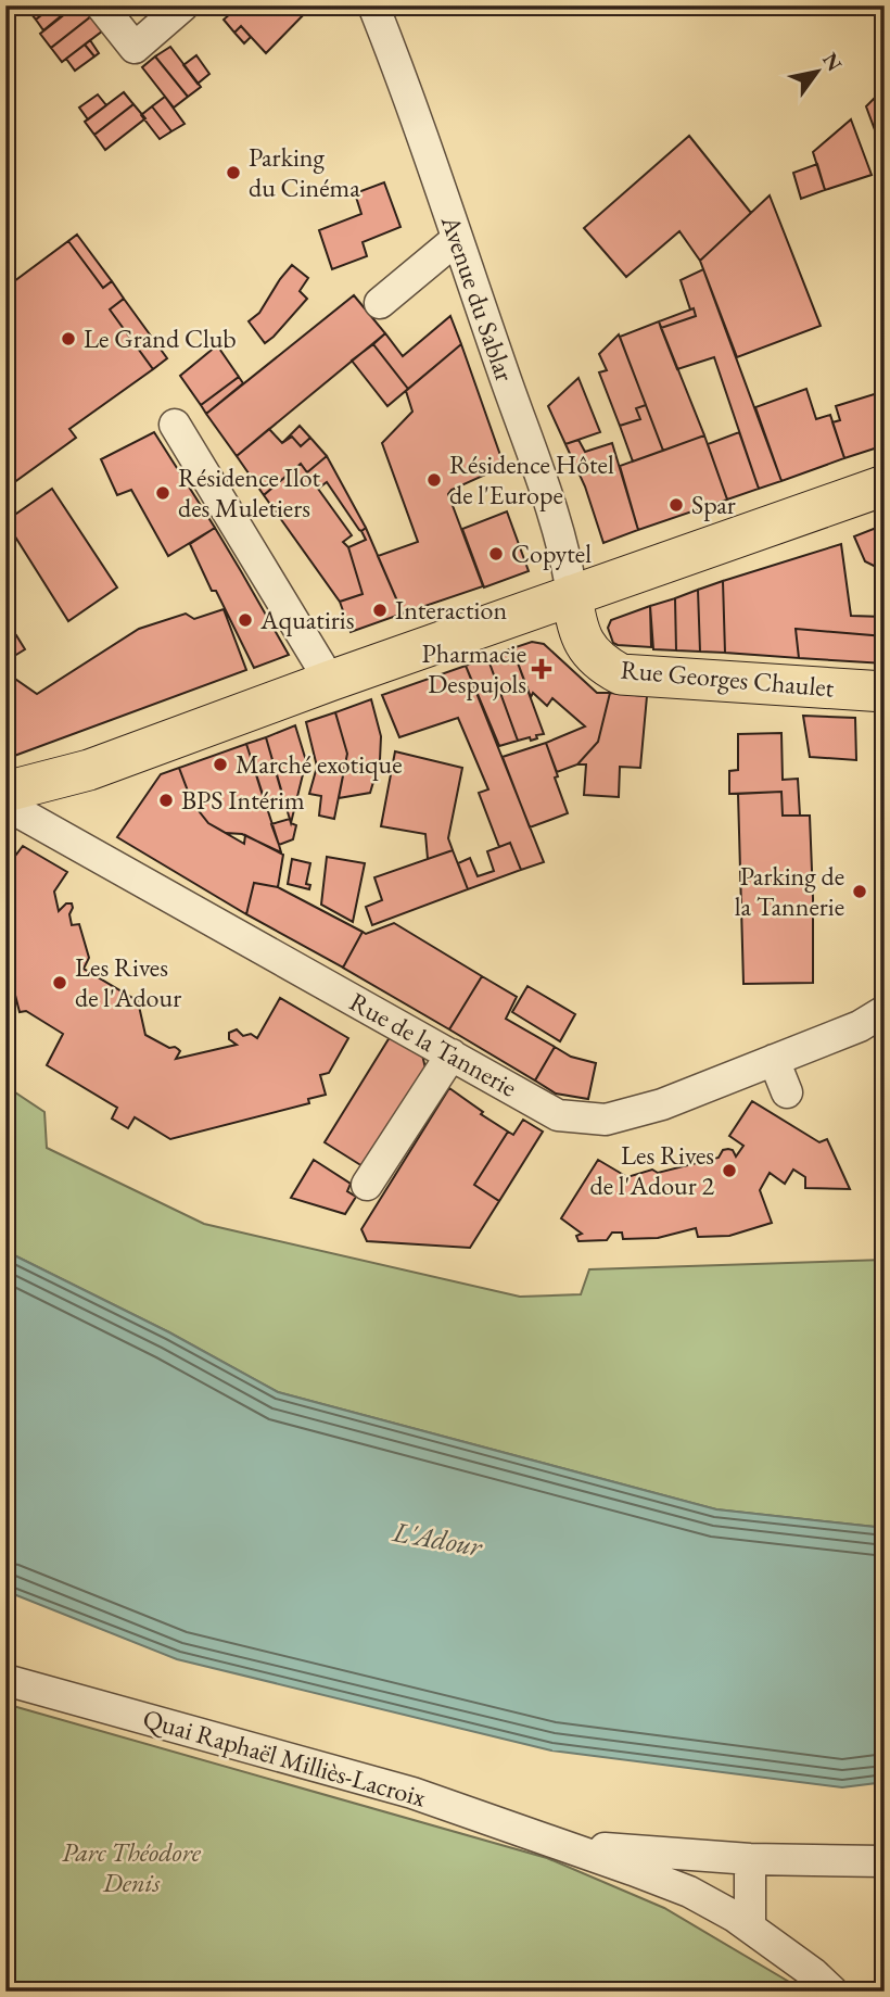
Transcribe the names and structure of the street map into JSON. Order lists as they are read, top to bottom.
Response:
{
  "streets": {
    "main road": ["Rue Georges Chaulet"],
    "street": ["Avenue du Sablar", "Rue de la Tannerie", "Quai Raphaël Milliès-Lacroix"]
  },
  "crossings": [
    ["Avenue du Sablar", "Rue Georges Chaulet"]
  ],
  "water": ["L'Adour"],
  "parks": ["Parc Théodore Denis"],
  "places": {
    "other": [
      "Parking du Cinéma",
      "Le Grand Club",
      "Résidence Hôtel de l'Europe",
      "Résidence Ilot des Muletiers",
      "Spar",
      "Copytel",
      "Interaction",
      "Aquatiris",
      "Marché exotique",
      "BPS Intérim",
      "Parking de la Tannerie",
      "Les Rives de l'Adour",
      "Les Rives de l'Adour 2"
    ],
    "health": ["Pharmacie Despujols"]
  },
  "north": "top right"
}
